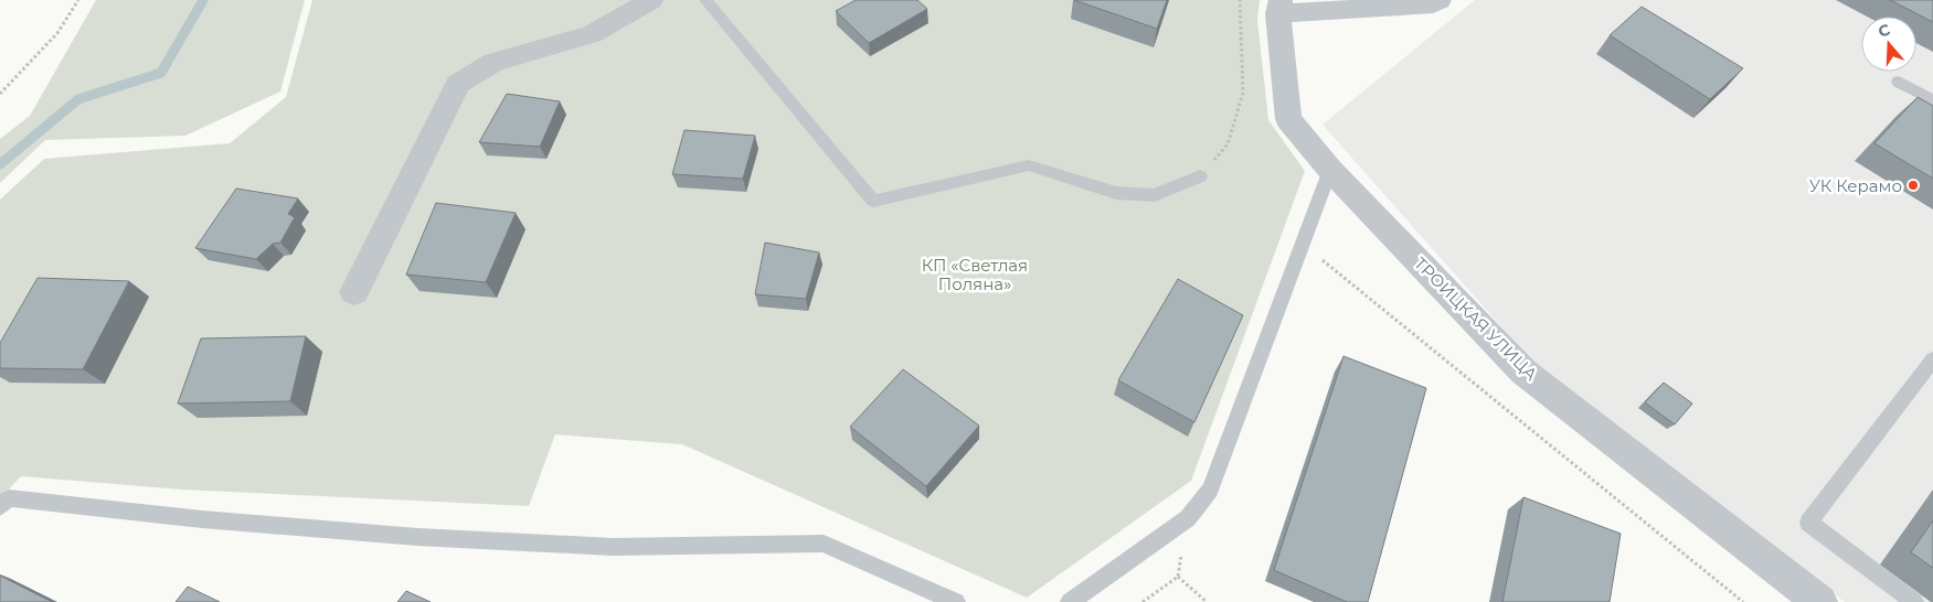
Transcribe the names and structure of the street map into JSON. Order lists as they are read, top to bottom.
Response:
{
  "streets": {
    "street": ["ТРОИЦКАЯ УЛИЦА"]
  },
  "parks": ["КП «Светлая Поляна»"],
  "places": ["УК Керамо"],
  "north": "top"
}
